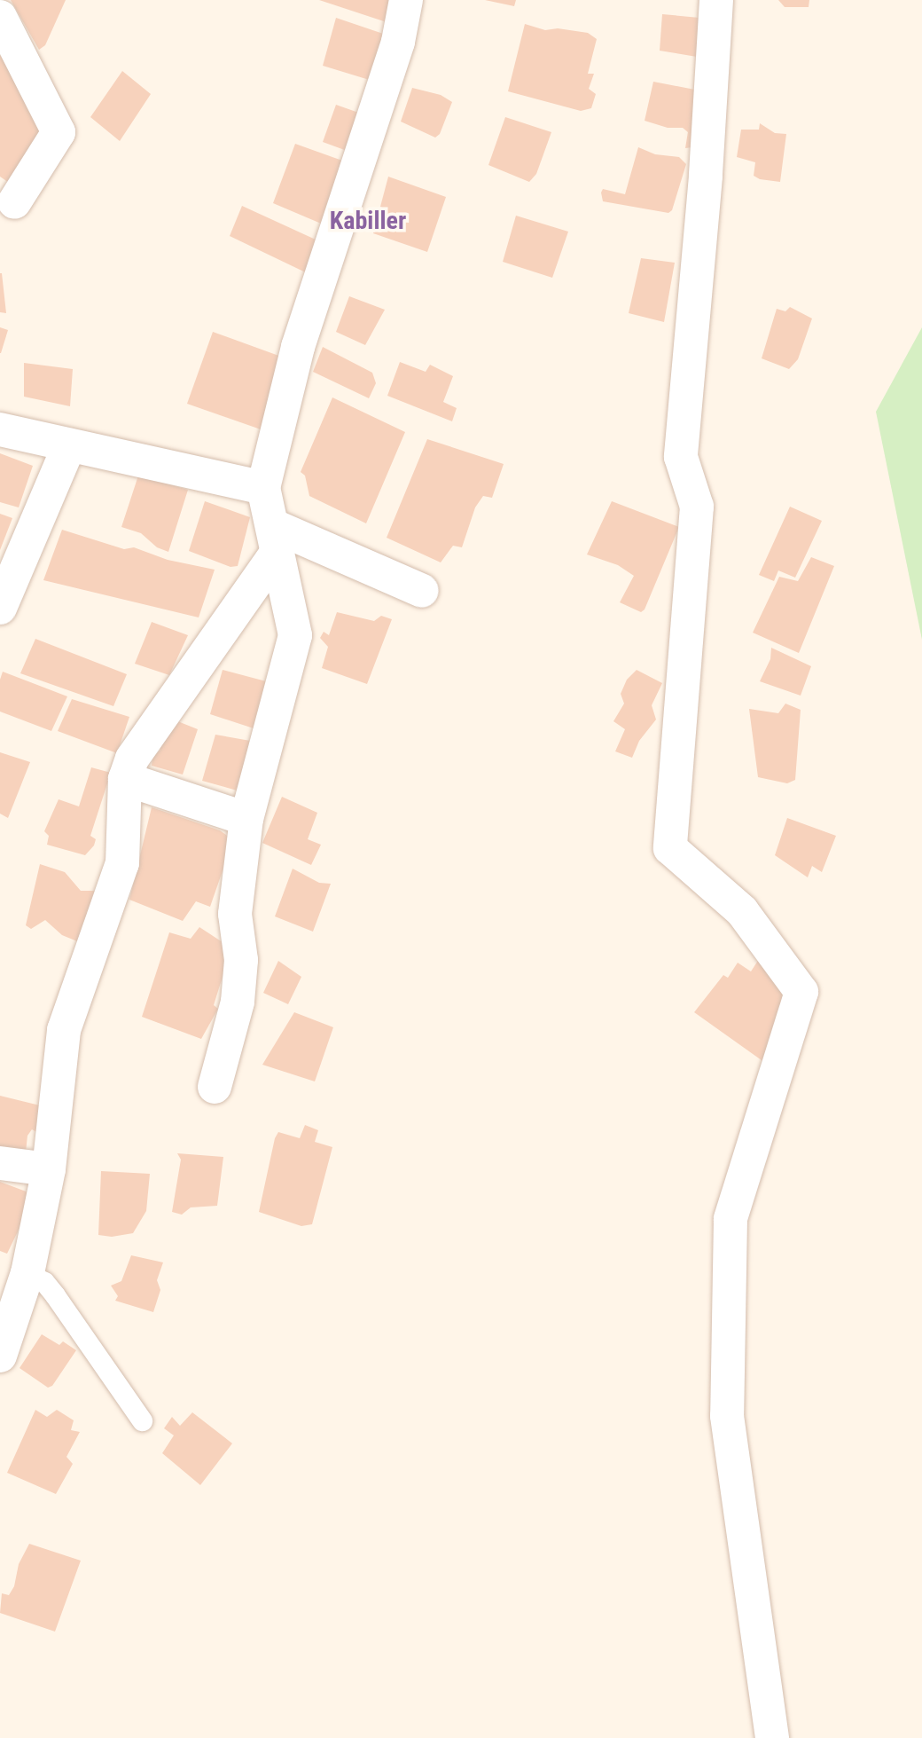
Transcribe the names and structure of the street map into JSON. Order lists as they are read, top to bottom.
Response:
{
  "districts": ["Kabiller"]
}
